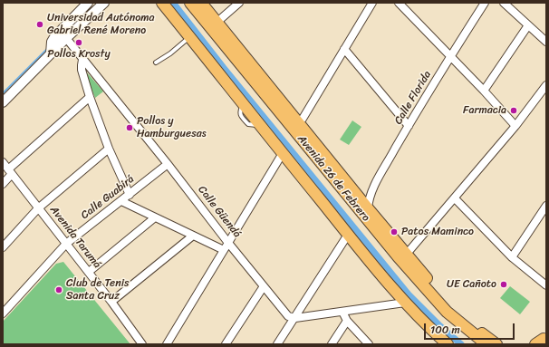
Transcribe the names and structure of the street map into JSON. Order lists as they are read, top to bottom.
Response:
{
  "streets": {
    "main road": ["Avenida 26 de Febrero"],
    "street": [
      "Calle Florida",
      "Calle Guabirá",
      "Calle Güendá",
      "Avenida Tarumá"
    ]
  },
  "crossings": [
    ["Calle Florida", "Avenida 26 de Febrero"],
    ["Calle Guabirá", "Calle Güendá"],
    ["Calle Guabirá", "Avenida Tarumá"]
  ],
  "places": [
    "Universidad Autónoma Gabriel René Moreno",
    "Pollos Krosty",
    "Farmacia",
    "Pollos y Hamburguesas",
    "Patos Maminco",
    "UE Cañoto",
    "Club de Tenis Santa Cruz"
  ],
  "scale_bar": "100 m"
}
